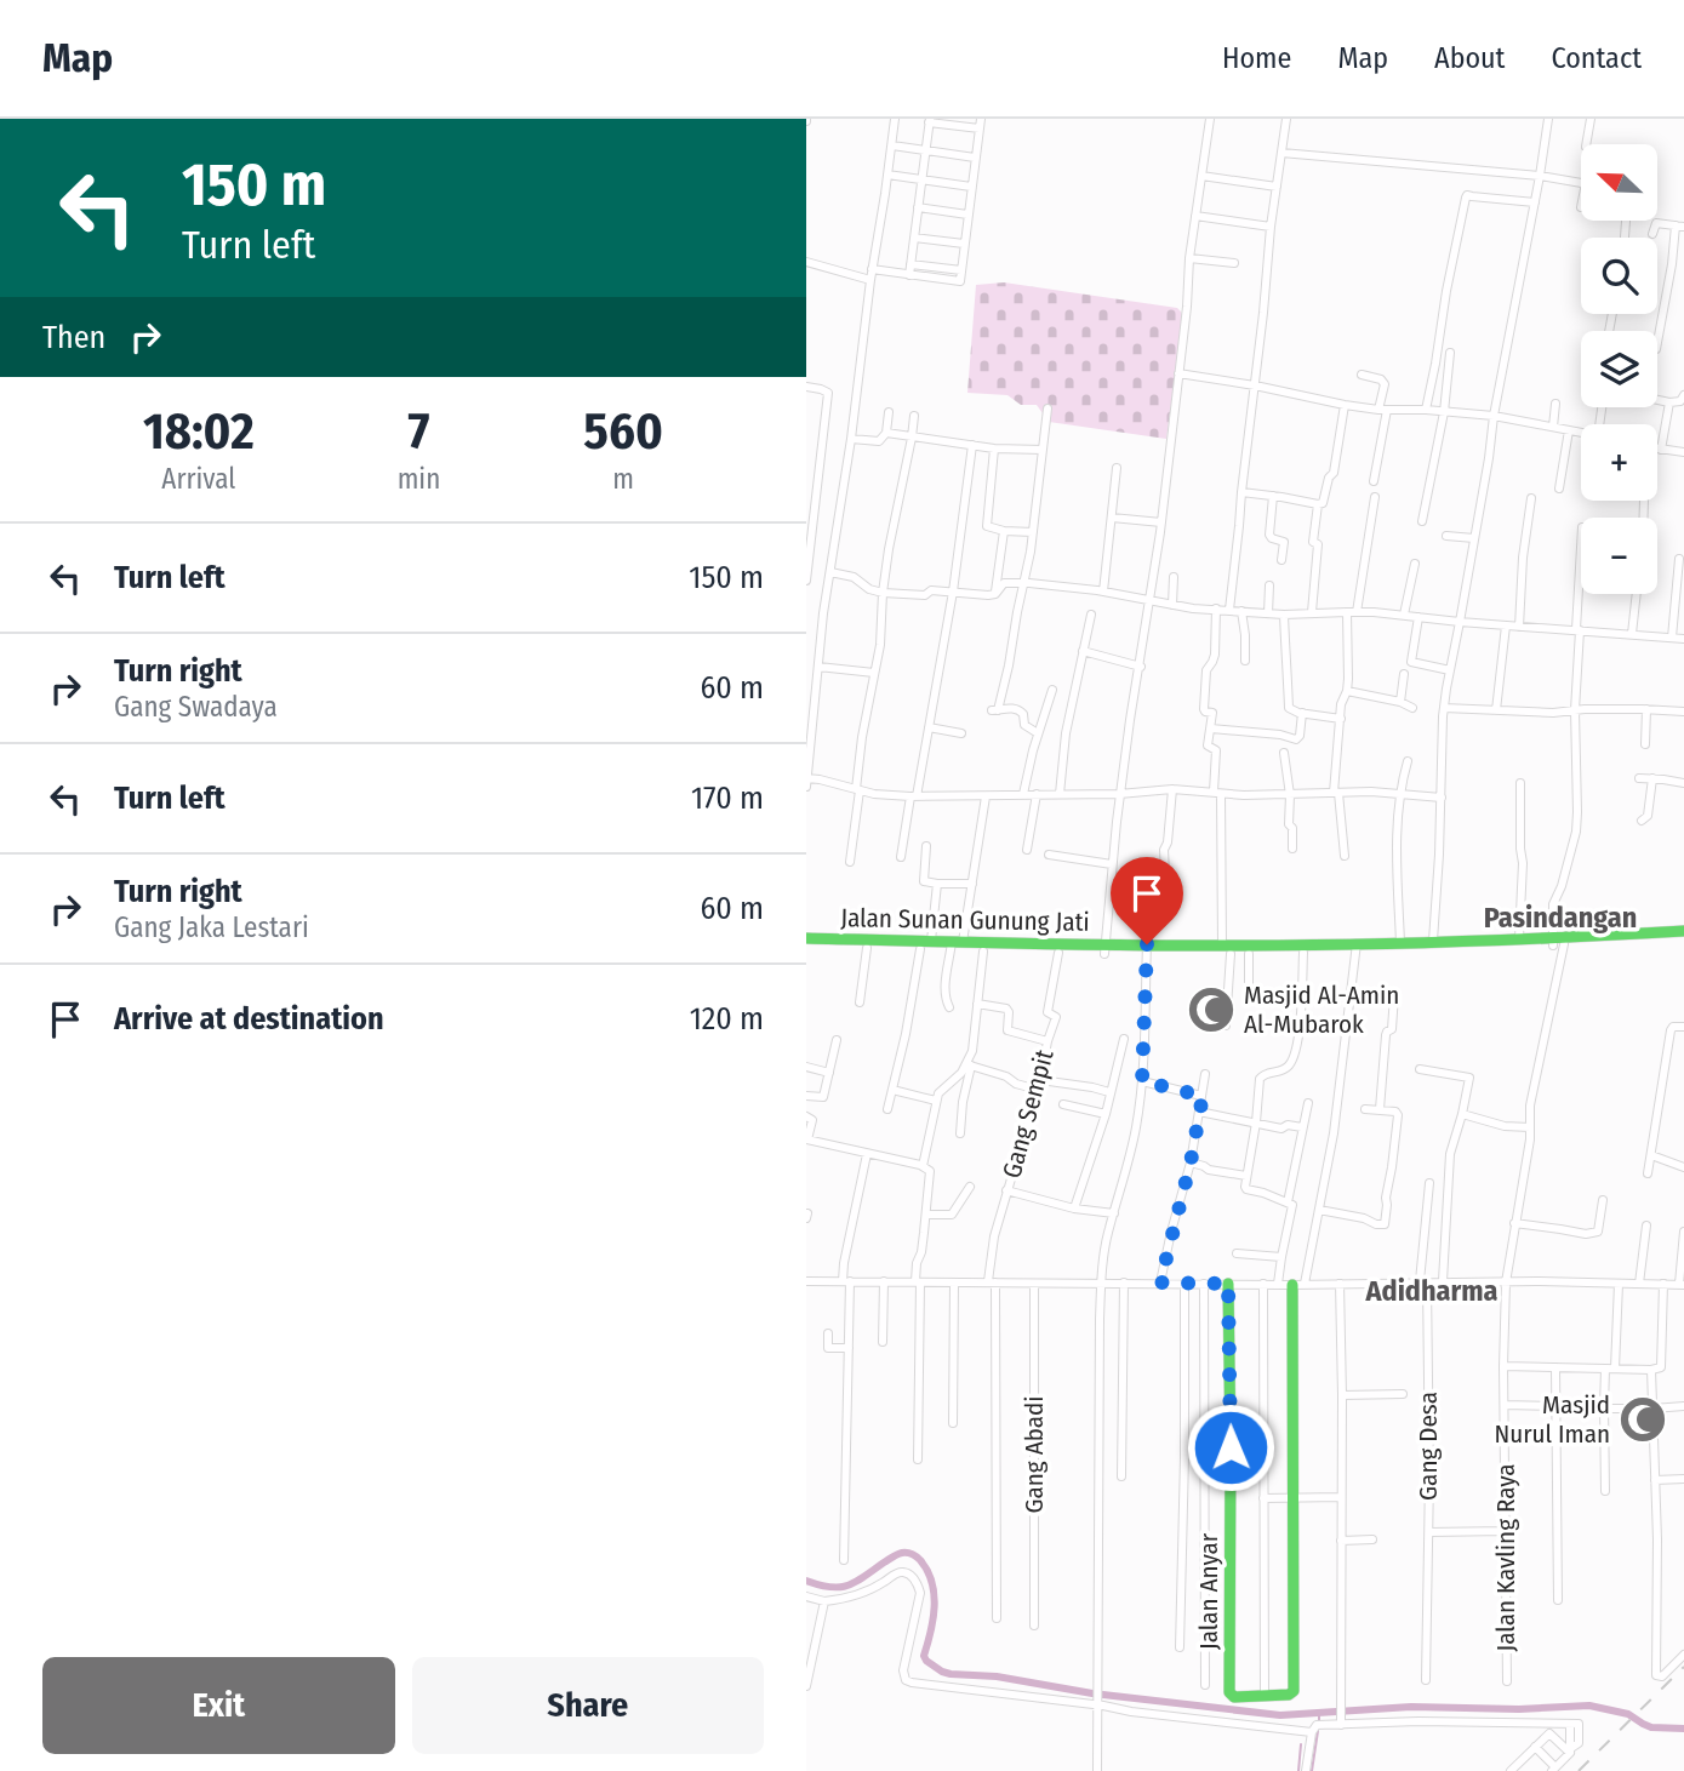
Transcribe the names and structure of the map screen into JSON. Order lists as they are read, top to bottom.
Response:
{
  "streets": {
    "main road": ["Jalan Sunan Gunung Jati", "Jalan Anyar"],
    "street": [
      "Gang Sempit",
      "Gang Desa",
      "Gang Abadi",
      "Jalan Kavling Raya"
    ]
  },
  "crossings": [
    ["Gang Desa", "Jalan Kavling Raya"]
  ],
  "districts": ["Pasindangan", "Adidharma"],
  "places": {
    "mosque": ["Masjid Al-Amin Al-Mubarok", "Masjid Nurul Iman"]
  },
  "north": "top left",
  "page": {
    "header": "Map",
    "nav": [
      "Home",
      "Map",
      "About",
      "Contact"
    ],
    "turn": ["150 m", "Turn left"],
    "map_buttons": ["+", "−"],
    "then": "Then",
    "eta": [
      "18:02",
      "Arrival",
      "7",
      "min",
      "560",
      "m"
    ],
    "list": [
      {
        "name": "Turn left",
        "value": "150 m"
      },
      {
        "name": "Turn right",
        "note": "Gang Swadaya",
        "value": "60 m"
      },
      {
        "name": "Turn left",
        "value": "170 m"
      },
      {
        "name": "Turn right",
        "note": "Gang Jaka Lestari",
        "value": "60 m"
      },
      {
        "name": "Arrive at destination",
        "value": "120 m"
      }
    ],
    "buttons": ["Exit", "Share"]
  }
}
